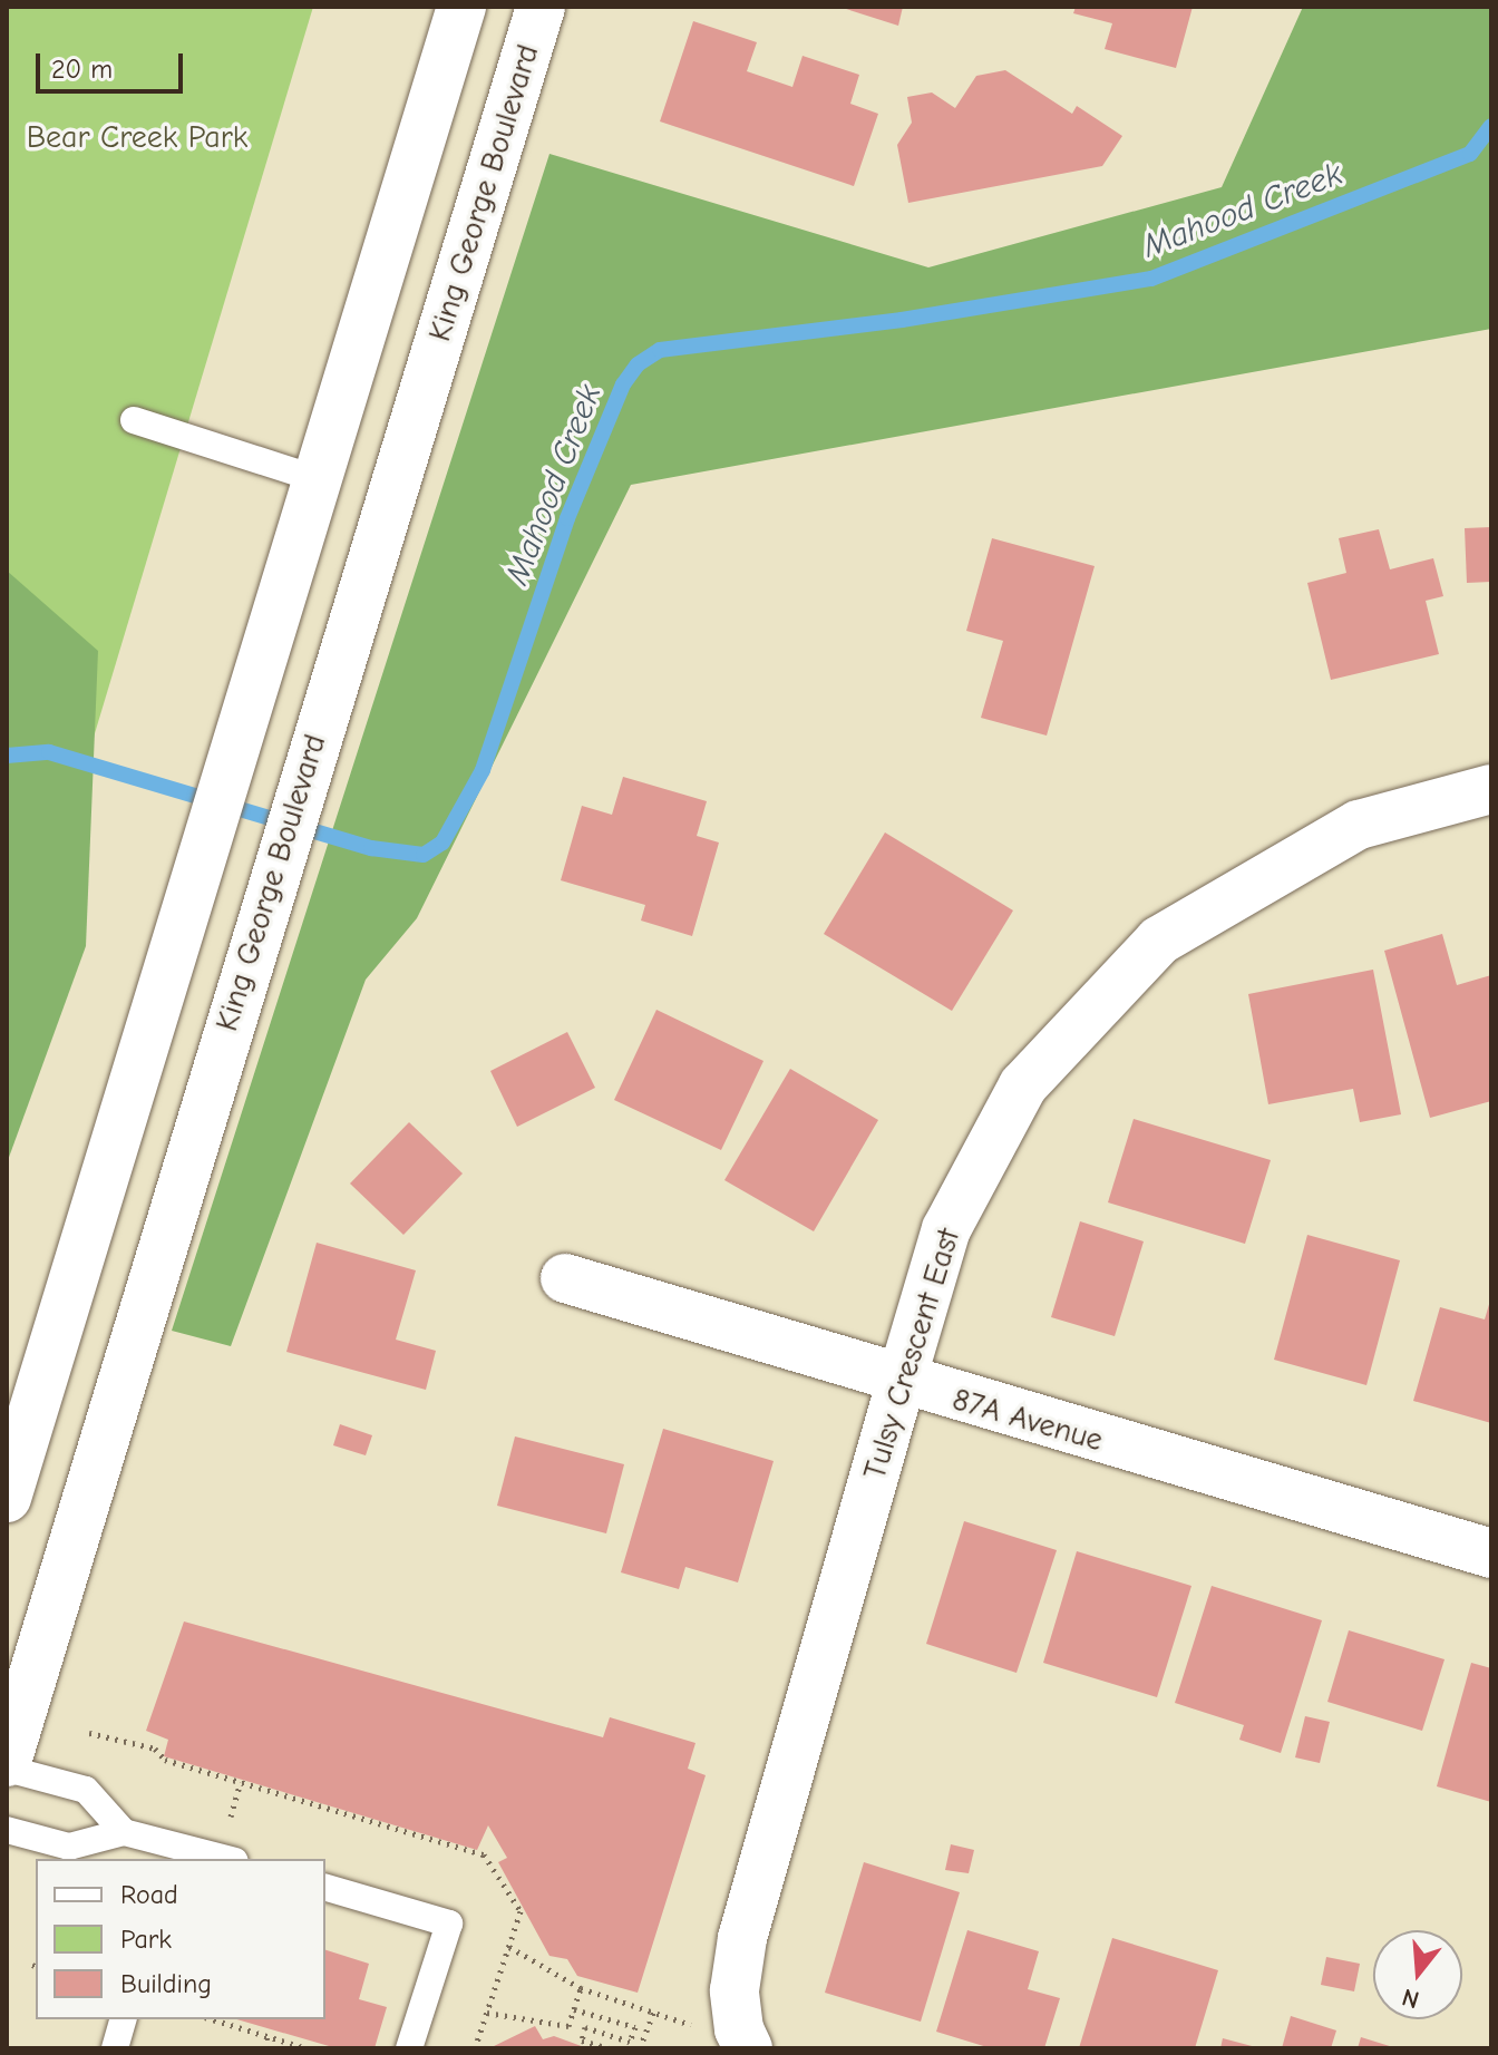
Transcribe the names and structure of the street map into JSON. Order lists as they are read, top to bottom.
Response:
{
  "streets": {
    "main road": ["King George Boulevard", "Tulsy Crescent East", "87A Avenue"]
  },
  "crossings": [
    ["Tulsy Crescent East", "87A Avenue"]
  ],
  "water": ["Mahood Creek"],
  "parks": ["Bear Creek Park"],
  "legend": ["Road", "Park", "Building"],
  "scale_bar": "20 m",
  "north": "bottom"
}
